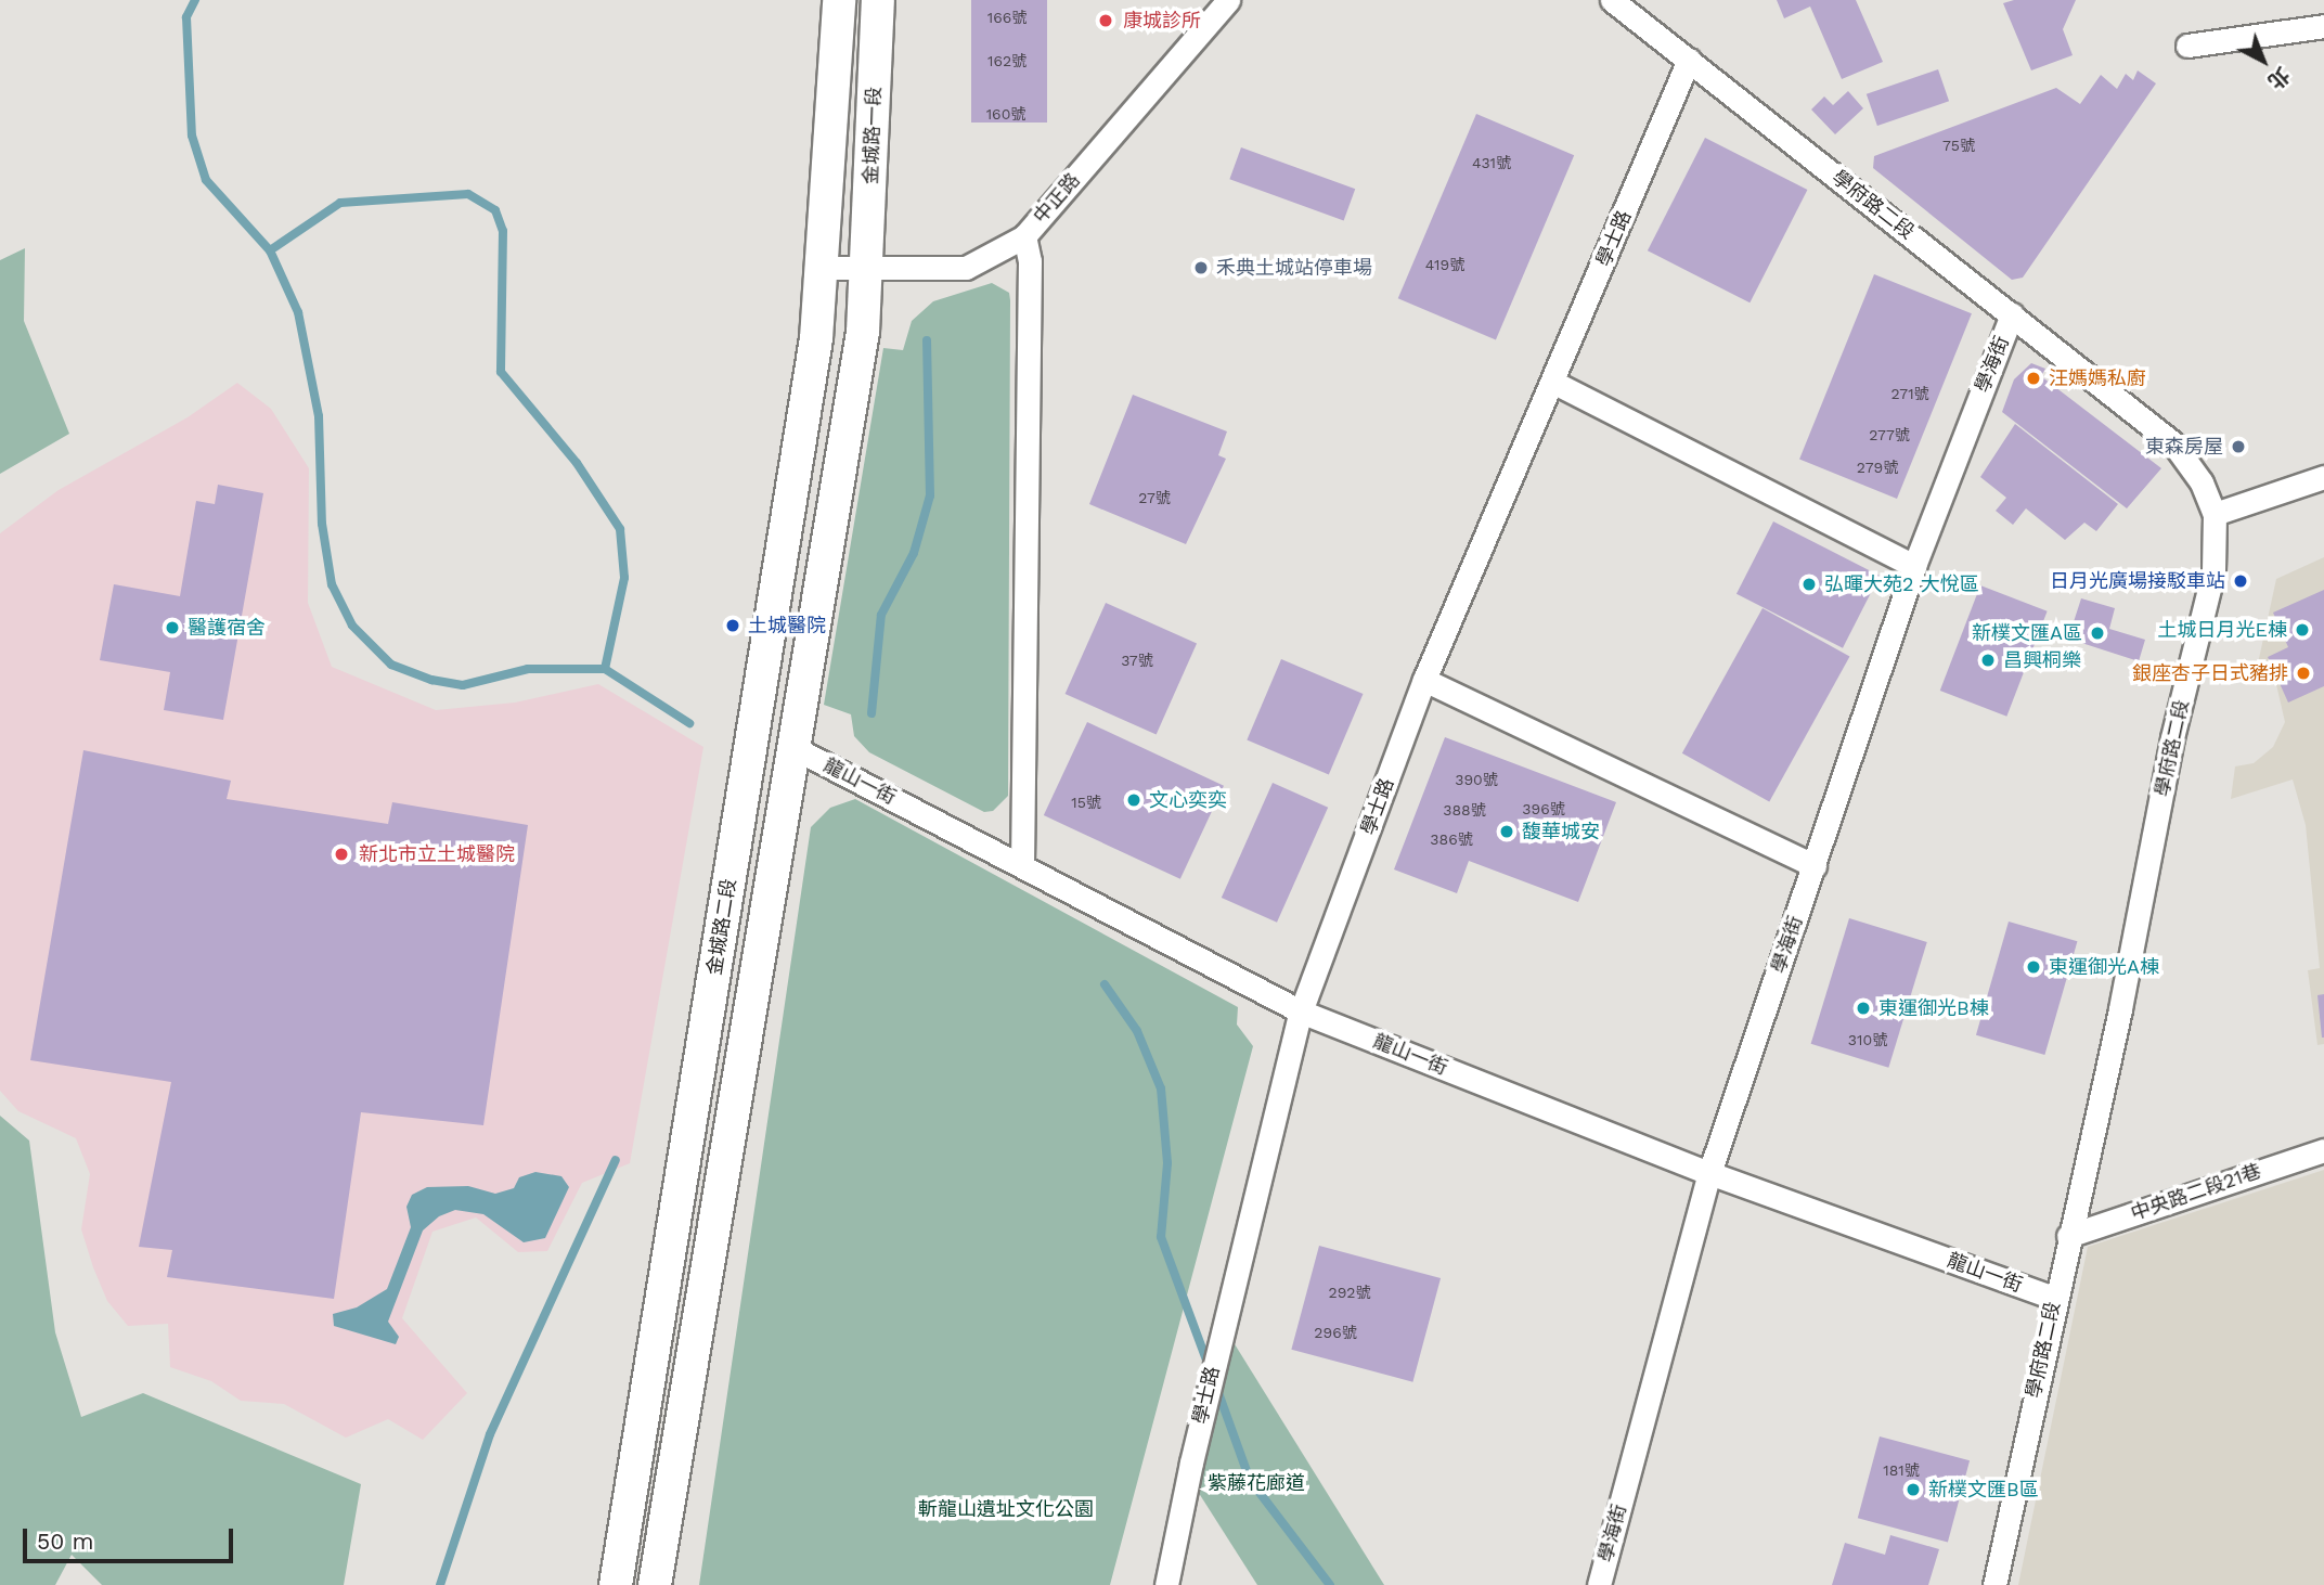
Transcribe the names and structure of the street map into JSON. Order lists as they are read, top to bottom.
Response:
{
  "streets": {
    "main road": ["金城路一段", "金城路二段"],
    "street": [
      "中正路",
      "學府路二段",
      "學士路",
      "學海街",
      "龍山一街",
      "中央路二段21巷"
    ]
  },
  "crossings": [
    ["金城路一段", "中正路"],
    ["金城路一段", "金城路二段"],
    ["中正路", "金城路二段"],
    ["學府路二段", "學士路"],
    ["學府路二段", "學海街"],
    ["學府路二段", "龍山一街"],
    ["學府路二段", "中央路二段21巷"],
    ["學士路", "龍山一街"],
    ["學海街", "龍山一街"]
  ],
  "parks": ["紫藤花廊道", "斬龍山遺址文化公園"],
  "places": [
    "康城診所",
    "禾典土城站停車場",
    "汪媽媽私廚",
    "東森房屋",
    "日月光廣場接駁車站",
    "弘暉大苑2 大悅區",
    "土城醫院",
    "醫護宿舍",
    "土城日月光E棟",
    "新樸文匯A區",
    "昌興桐樂",
    "銀座杏子日式豬排",
    "文心奕奕",
    "馥華城安",
    "新北市立土城醫院",
    "東運御光A棟",
    "東運御光B棟",
    "新樸文匯B區"
  ],
  "house_numbers": [
    "166號",
    "162號",
    "160號",
    "75號",
    "431號",
    "419號",
    "271號",
    "277號",
    "279號",
    "27號",
    "37號",
    "390號",
    "15號",
    "396號",
    "388號",
    "386號",
    "310號",
    "292號",
    "296號",
    "181號"
  ],
  "scale_bar": "50 m",
  "north": "bottom right"
}
